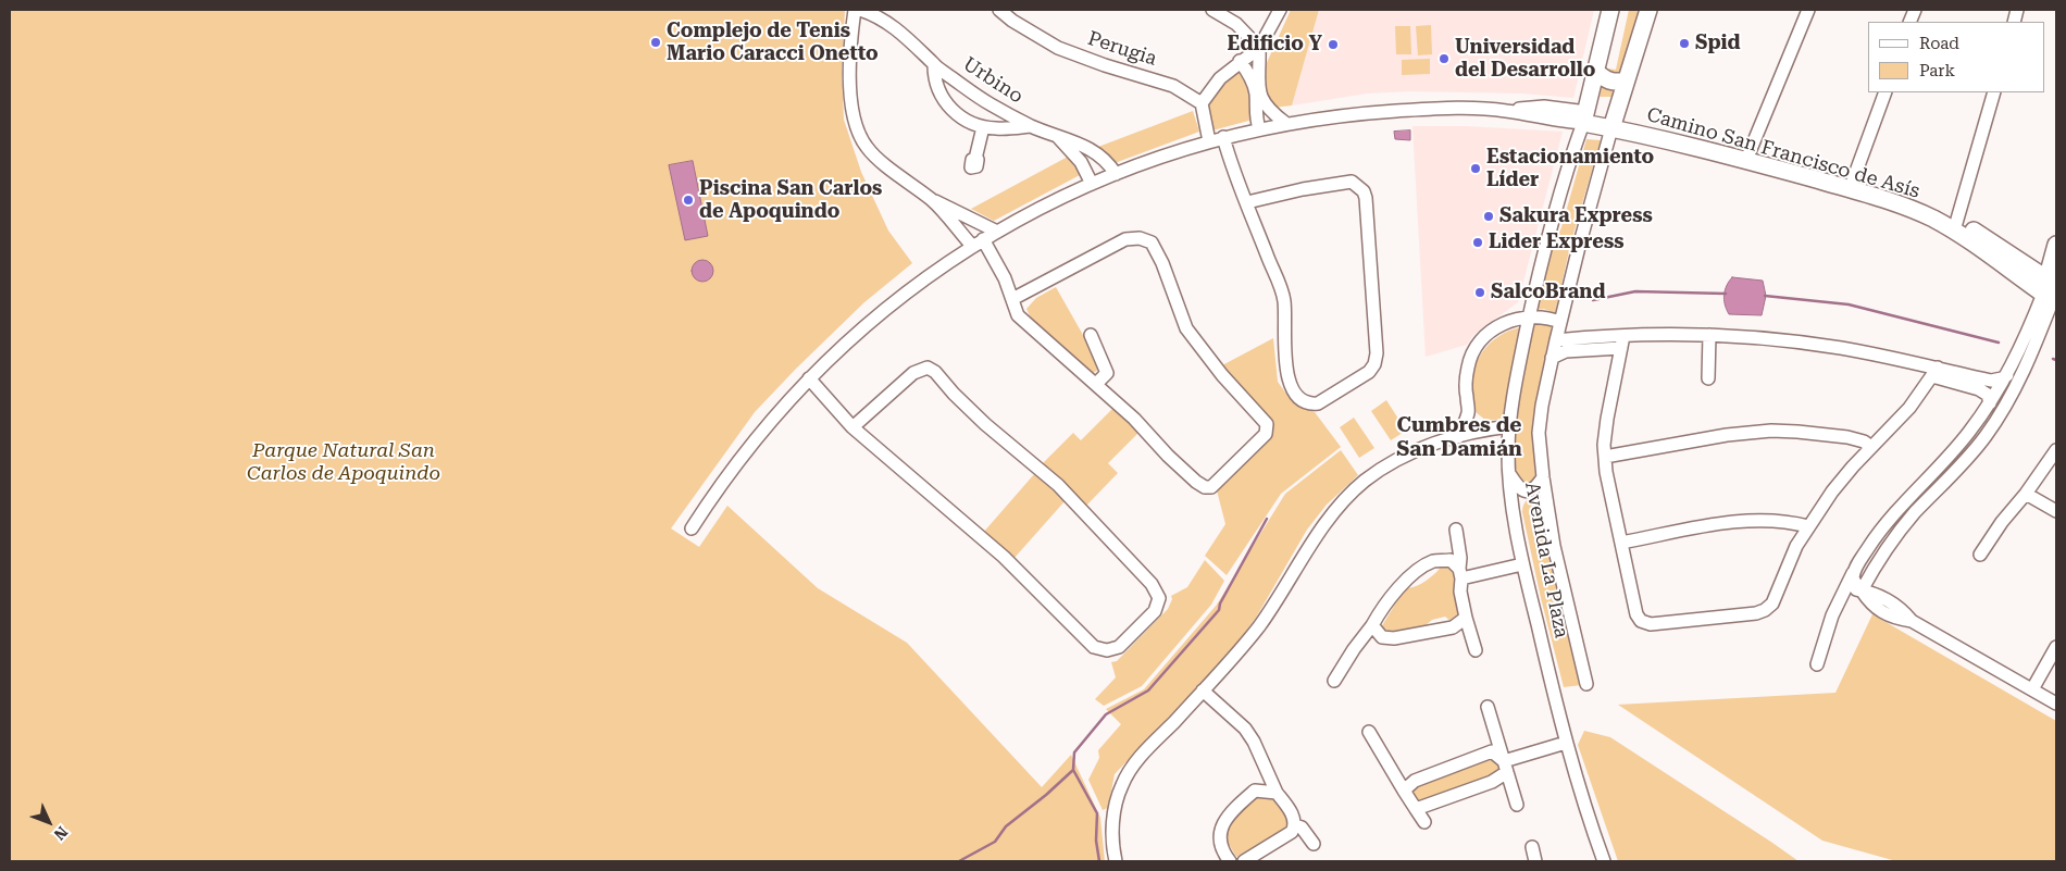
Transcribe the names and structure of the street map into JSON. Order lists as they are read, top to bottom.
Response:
{
  "streets": {
    "main road": ["Camino San Francisco de Asís", "Avenida La Plaza"],
    "street": ["Perugia", "Urbino"]
  },
  "crossings": [
    ["Urbino", "Camino San Francisco de Asís"],
    ["Camino San Francisco de Asís", "Avenida La Plaza"]
  ],
  "districts": ["Cumbres de San Damián"],
  "parks": ["Parque Natural San Carlos de Apoquindo"],
  "places": [
    "Complejo de Tenis Mario Caracci Onetto",
    "Spid",
    "Edificio Y",
    "Universidad del Desarrollo",
    "Estacionamiento Líder",
    "Piscina San Carlos de Apoquindo",
    "Sakura Express",
    "Lider Express",
    "SalcoBrand"
  ],
  "legend": ["Road", "Park"],
  "north": "bottom right"
}
